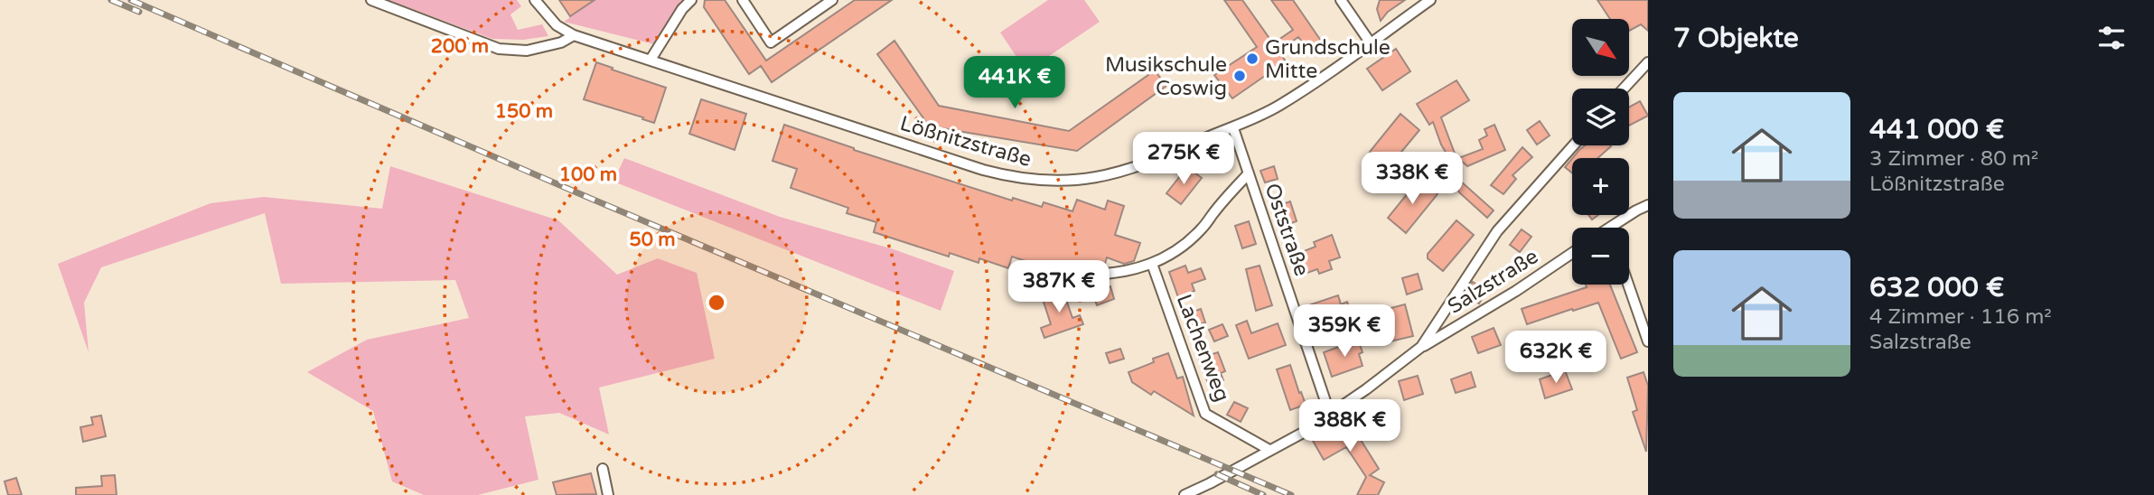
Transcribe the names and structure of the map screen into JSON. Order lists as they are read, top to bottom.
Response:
{
  "streets": {
    "street": [
      "Lößnitzstraße",
      "Oststraße",
      "Salzstraße",
      "Lachenweg"
    ]
  },
  "crossings": [
    ["Lößnitzstraße", "Oststraße"]
  ],
  "places": ["Grundschule Mitte", "Musikschule Coswig"],
  "north": "bottom right",
  "page": {
    "heading": "7 Objekte",
    "map_buttons": ["+", "−"],
    "price": [
      "441K €",
      "275K €",
      "338K €",
      "387K €",
      "359K €",
      "632K €",
      "388K €"
    ],
    "list": [
      {
        "name": "441 000 €",
        "note": "3 Zimmer · 80 m² · Lößnitzstraße"
      },
      {
        "name": "632 000 €",
        "note": "4 Zimmer · 116 m² · Salzstraße"
      }
    ]
  },
  "rings": [
    "200 m",
    "150 m",
    "100 m",
    "50 m"
  ]
}
